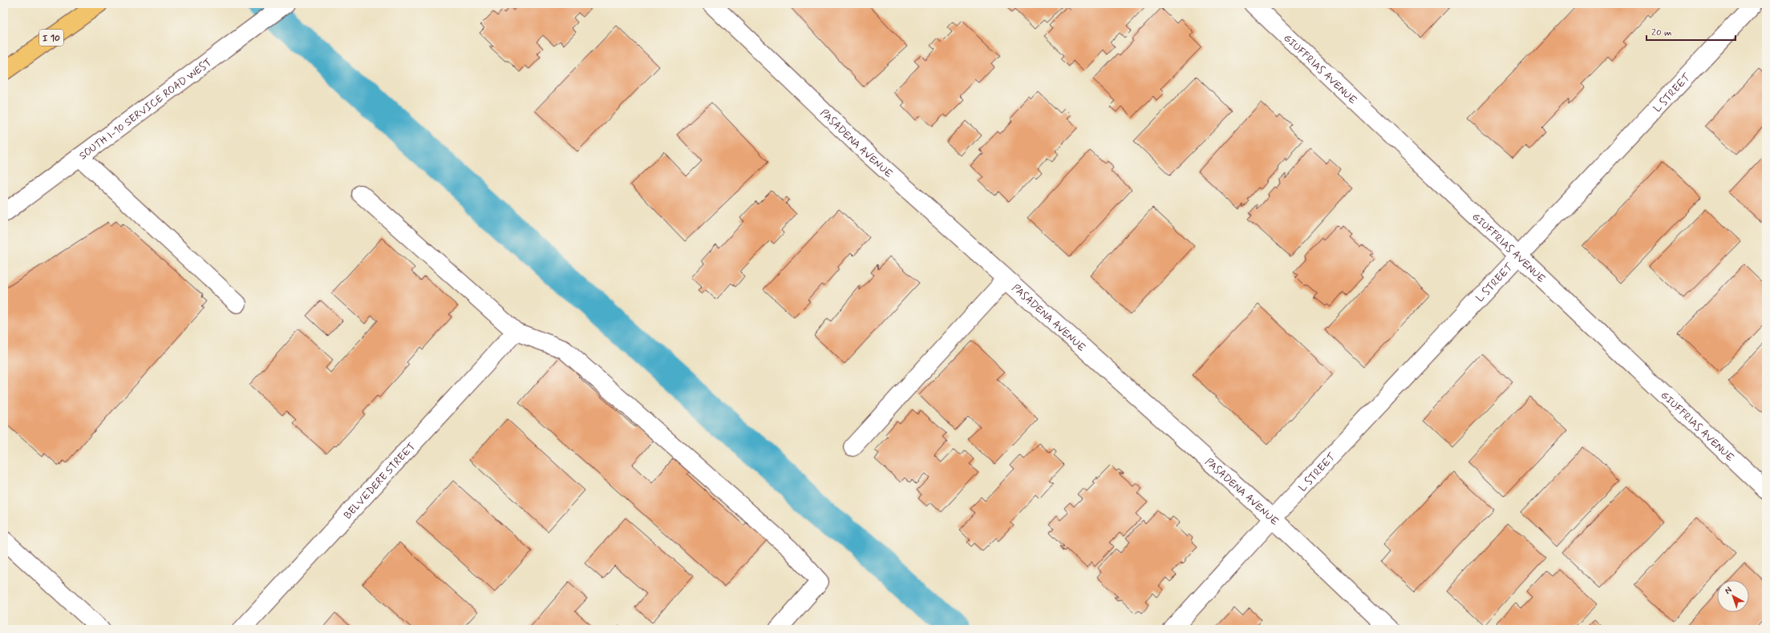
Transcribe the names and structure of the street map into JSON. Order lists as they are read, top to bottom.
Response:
{
  "streets": {
    "highway": ["I 10"],
    "street": [
      "GIUFFRIAS AVENUE",
      "L STREET",
      "SOUTH I-10 SERVICE ROAD WEST",
      "PASADENA AVENUE",
      "BELVEDERE STREET"
    ]
  },
  "crossings": [
    ["GIUFFRIAS AVENUE", "L STREET"],
    ["L STREET", "PASADENA AVENUE"]
  ],
  "scale_bar": "20 m",
  "north": "top left"
}
